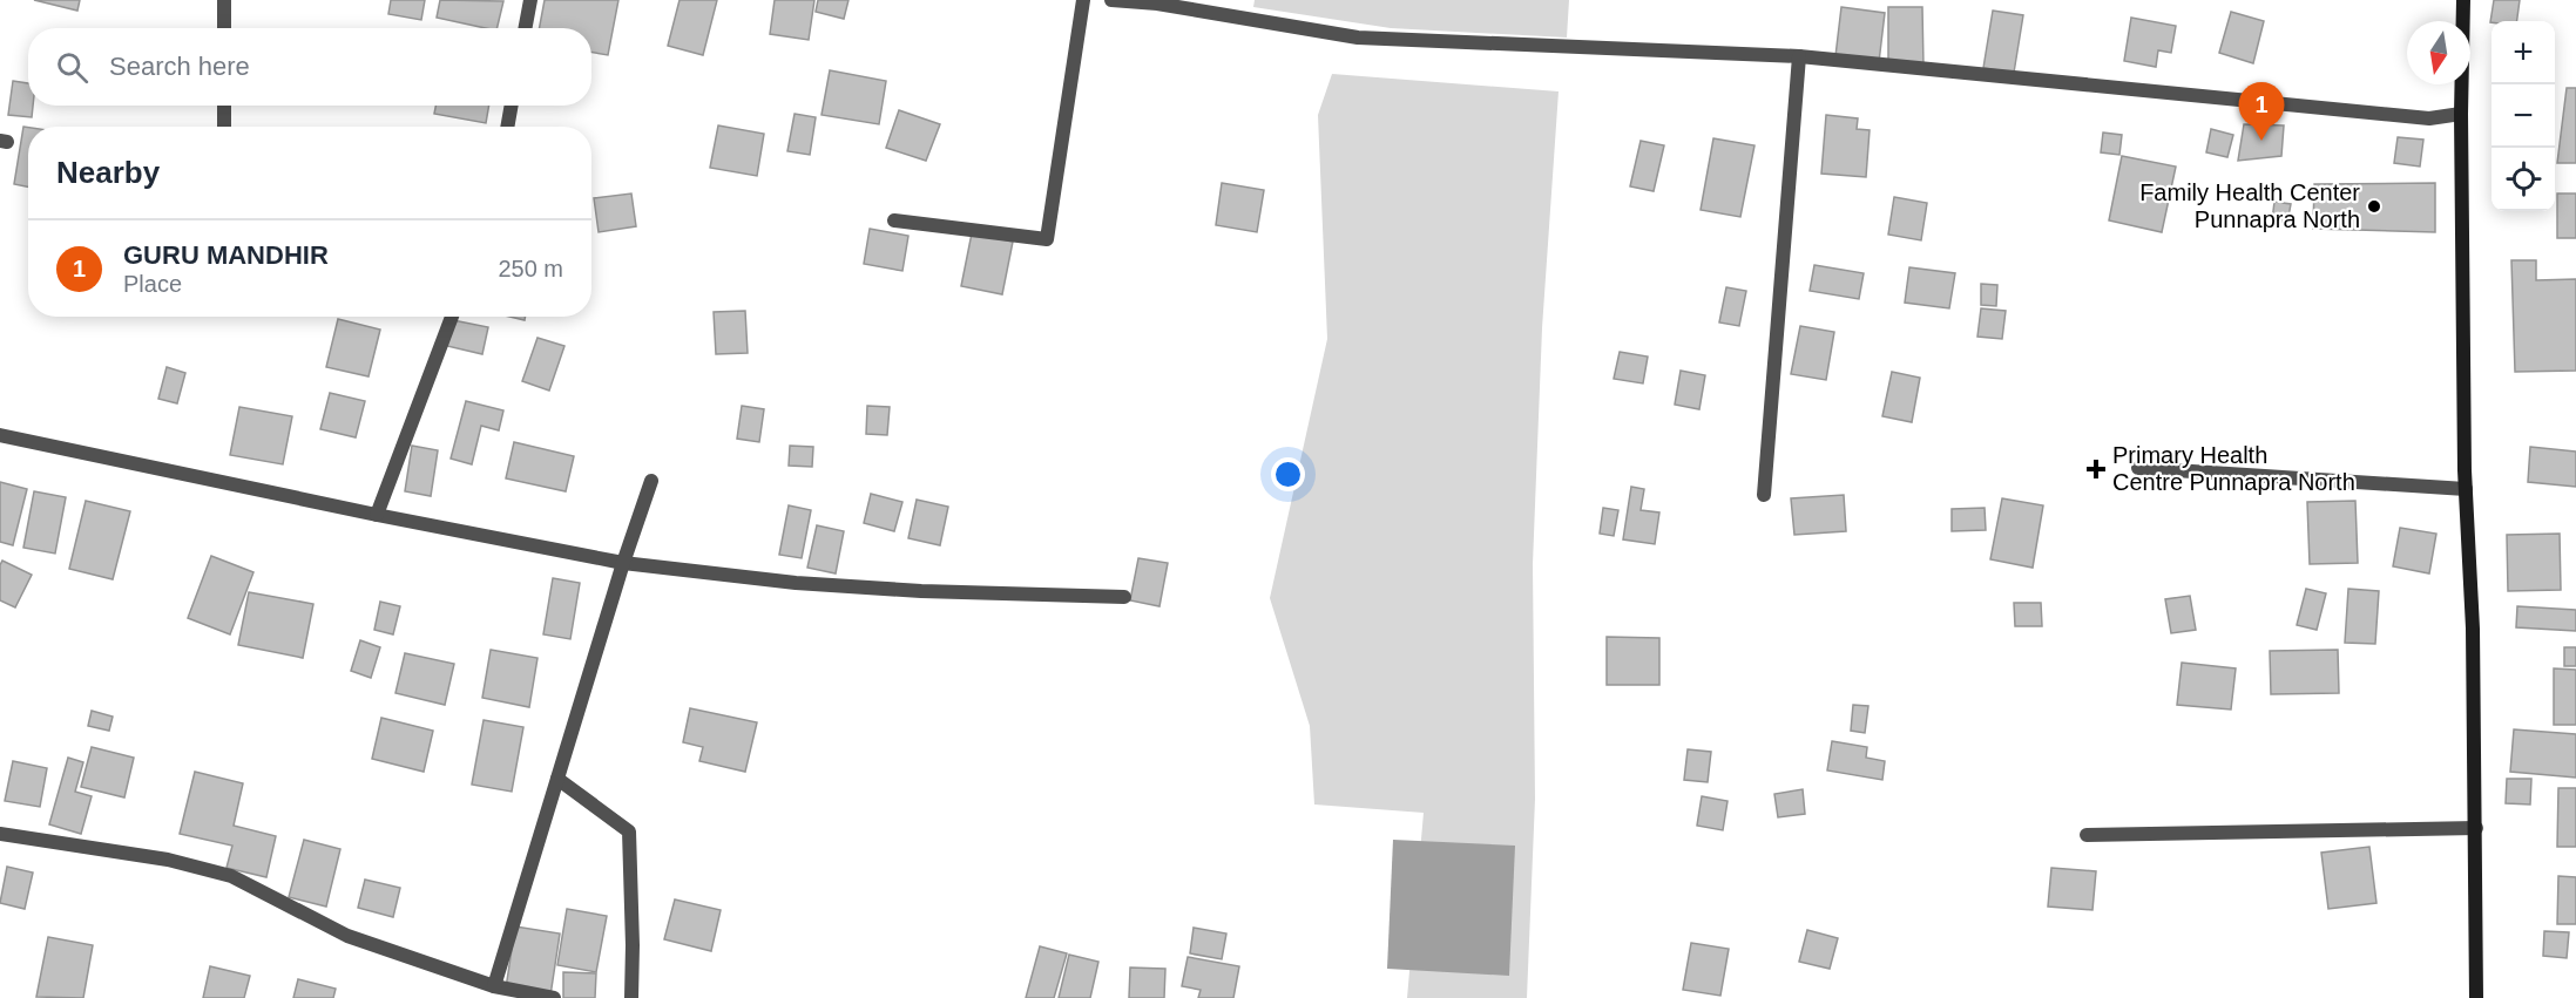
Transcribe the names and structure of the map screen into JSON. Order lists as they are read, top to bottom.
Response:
{
  "places": {
    "other": ["Family Health Center Punnapra North"],
    "health": ["Primary Health Centre Punnapra North"]
  },
  "north": "bottom",
  "page": {
    "map_buttons": ["+", "−"],
    "search": "Search here",
    "pins": "1",
    "heading": "Nearby",
    "list": [
      {
        "mark": "1",
        "name": "GURU MANDHIR",
        "note": "Place",
        "value": "250 m"
      }
    ]
  }
}
